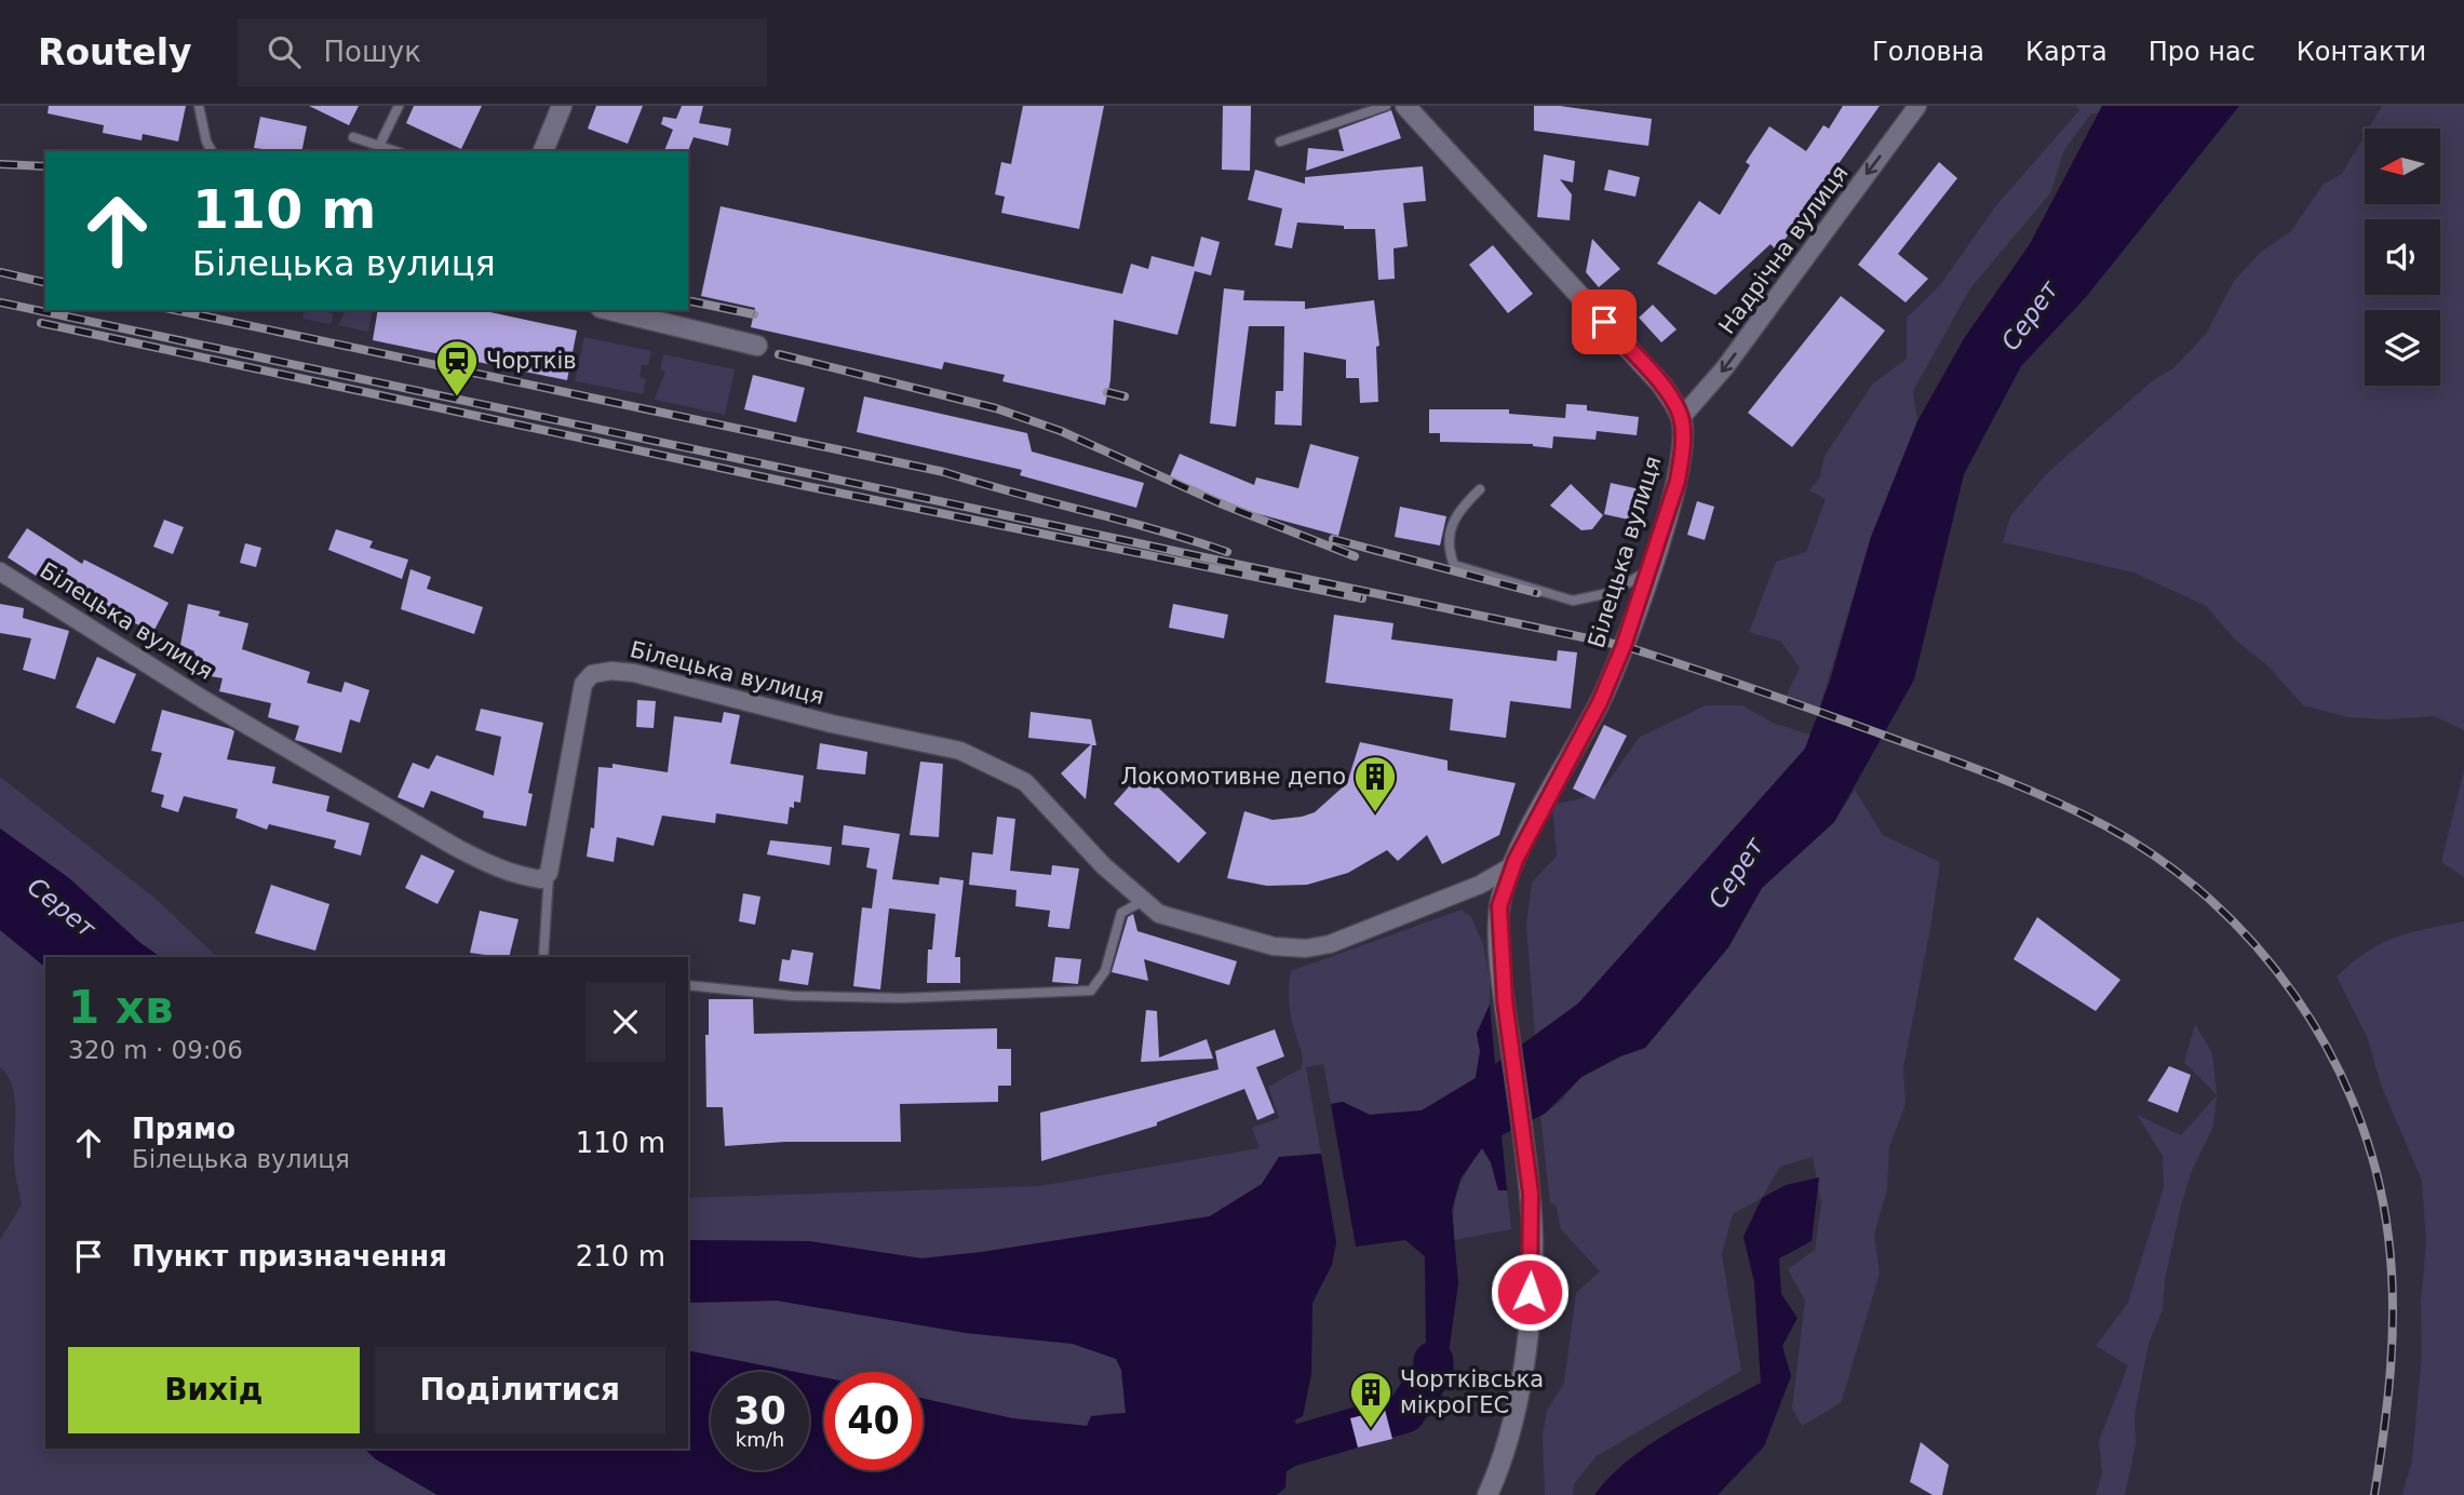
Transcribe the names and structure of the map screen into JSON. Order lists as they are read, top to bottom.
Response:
{
  "streets": {
    "street": ["Надрічна вулиця", "Білецька вулиця"]
  },
  "crossings": [
    ["Надрічна вулиця", "Білецька вулиця"]
  ],
  "one_way": ["Надрічна вулиця"],
  "water": ["Серет"],
  "places": {
    "station": ["Чортків"],
    "building": ["Локомотивне депо", "Чортківська мікроГЕС"]
  },
  "north": "left",
  "page": {
    "header": "Routely",
    "search": "Пошук",
    "nav": [
      "Головна",
      "Карта",
      "Про нас",
      "Контакти"
    ],
    "turn": ["110 m", "Білецька вулиця"],
    "heading": ["1 хв", "320 m · 09:06"],
    "list": [
      {
        "name": "Прямо",
        "note": "Білецька вулиця",
        "value": "110 m"
      },
      {
        "name": "Пункт призначення",
        "value": "210 m"
      }
    ],
    "buttons": ["Вихід", "Поділитися"],
    "speed": "30 km/h",
    "limit": "40"
  }
}
